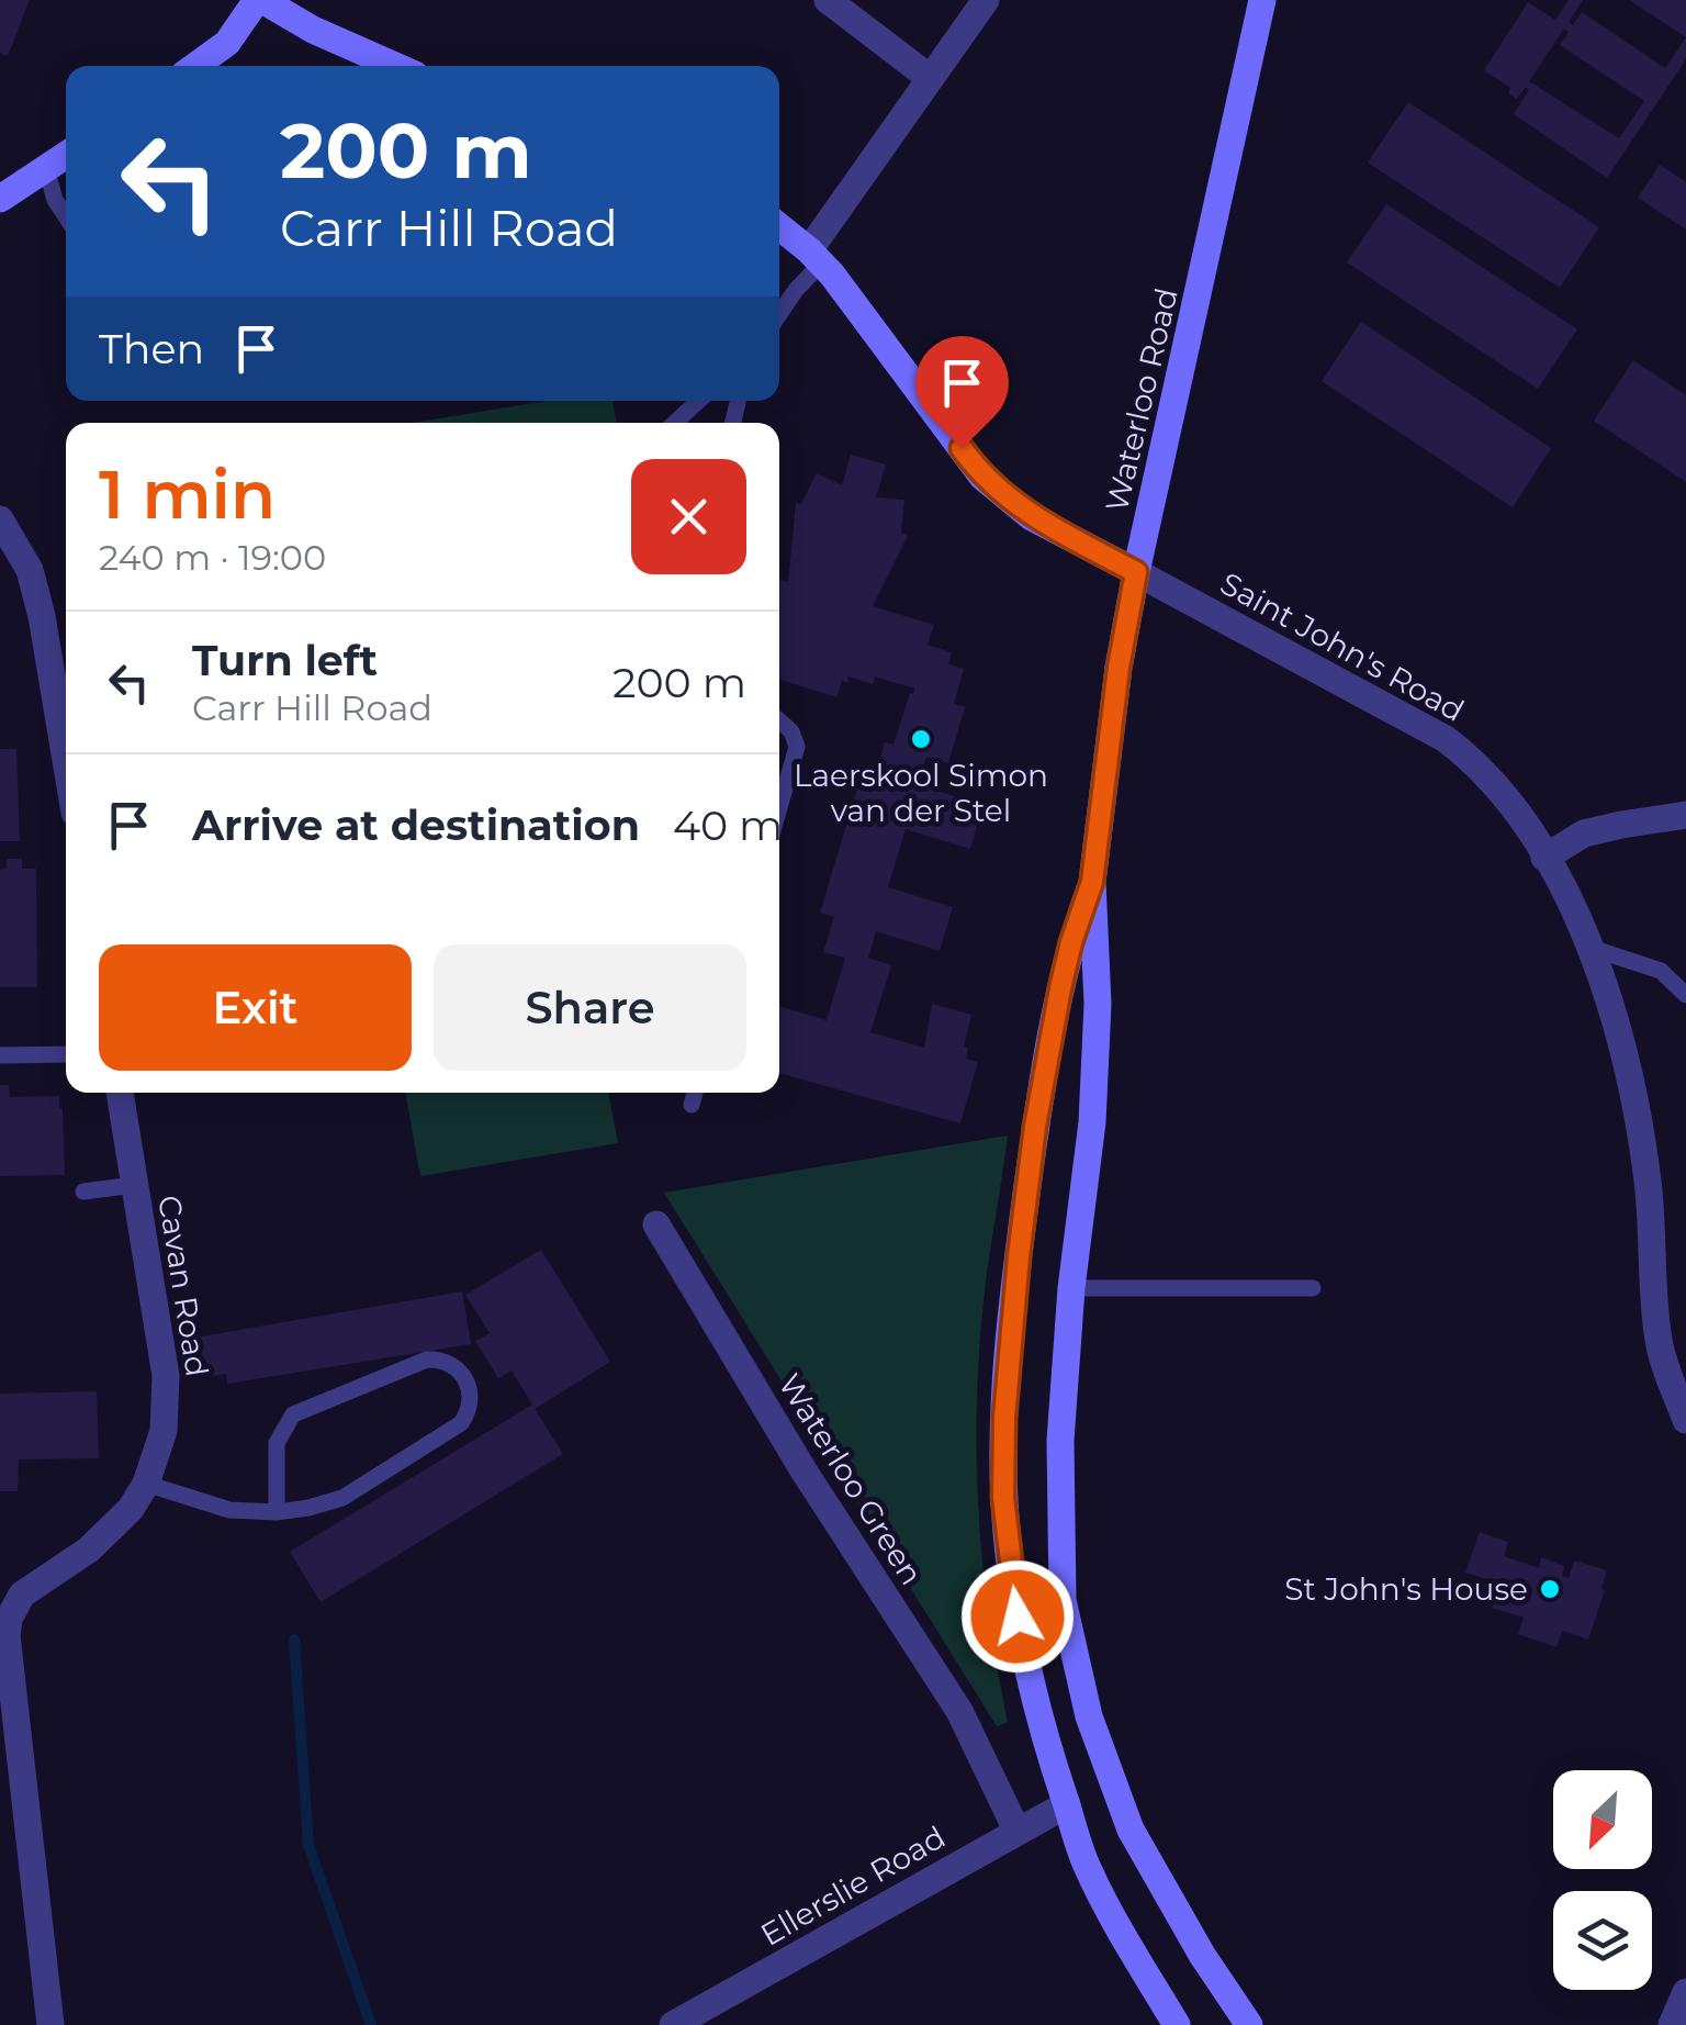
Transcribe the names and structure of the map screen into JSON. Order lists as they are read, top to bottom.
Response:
{
  "streets": {
    "main road": ["Waterloo Road"],
    "street": [
      "Saint John's Road",
      "Cavan Road",
      "Waterloo Green",
      "Ellerslie Road"
    ]
  },
  "crossings": [
    ["Waterloo Road", "Saint John's Road"],
    ["Waterloo Road", "Ellerslie Road"],
    ["Waterloo Green", "Ellerslie Road"]
  ],
  "places": ["Laerskool Simon van der Stel", "St John's House"],
  "north": "bottom left",
  "page": {
    "turn": ["200 m", "Carr Hill Road"],
    "then": "Then",
    "heading": ["1 min", "240 m · 19:00"],
    "list": [
      {
        "name": "Turn left",
        "note": "Carr Hill Road",
        "value": "200 m"
      },
      {
        "name": "Arrive at destination",
        "value": "40 m"
      }
    ],
    "buttons": ["Exit", "Share"]
  }
}
